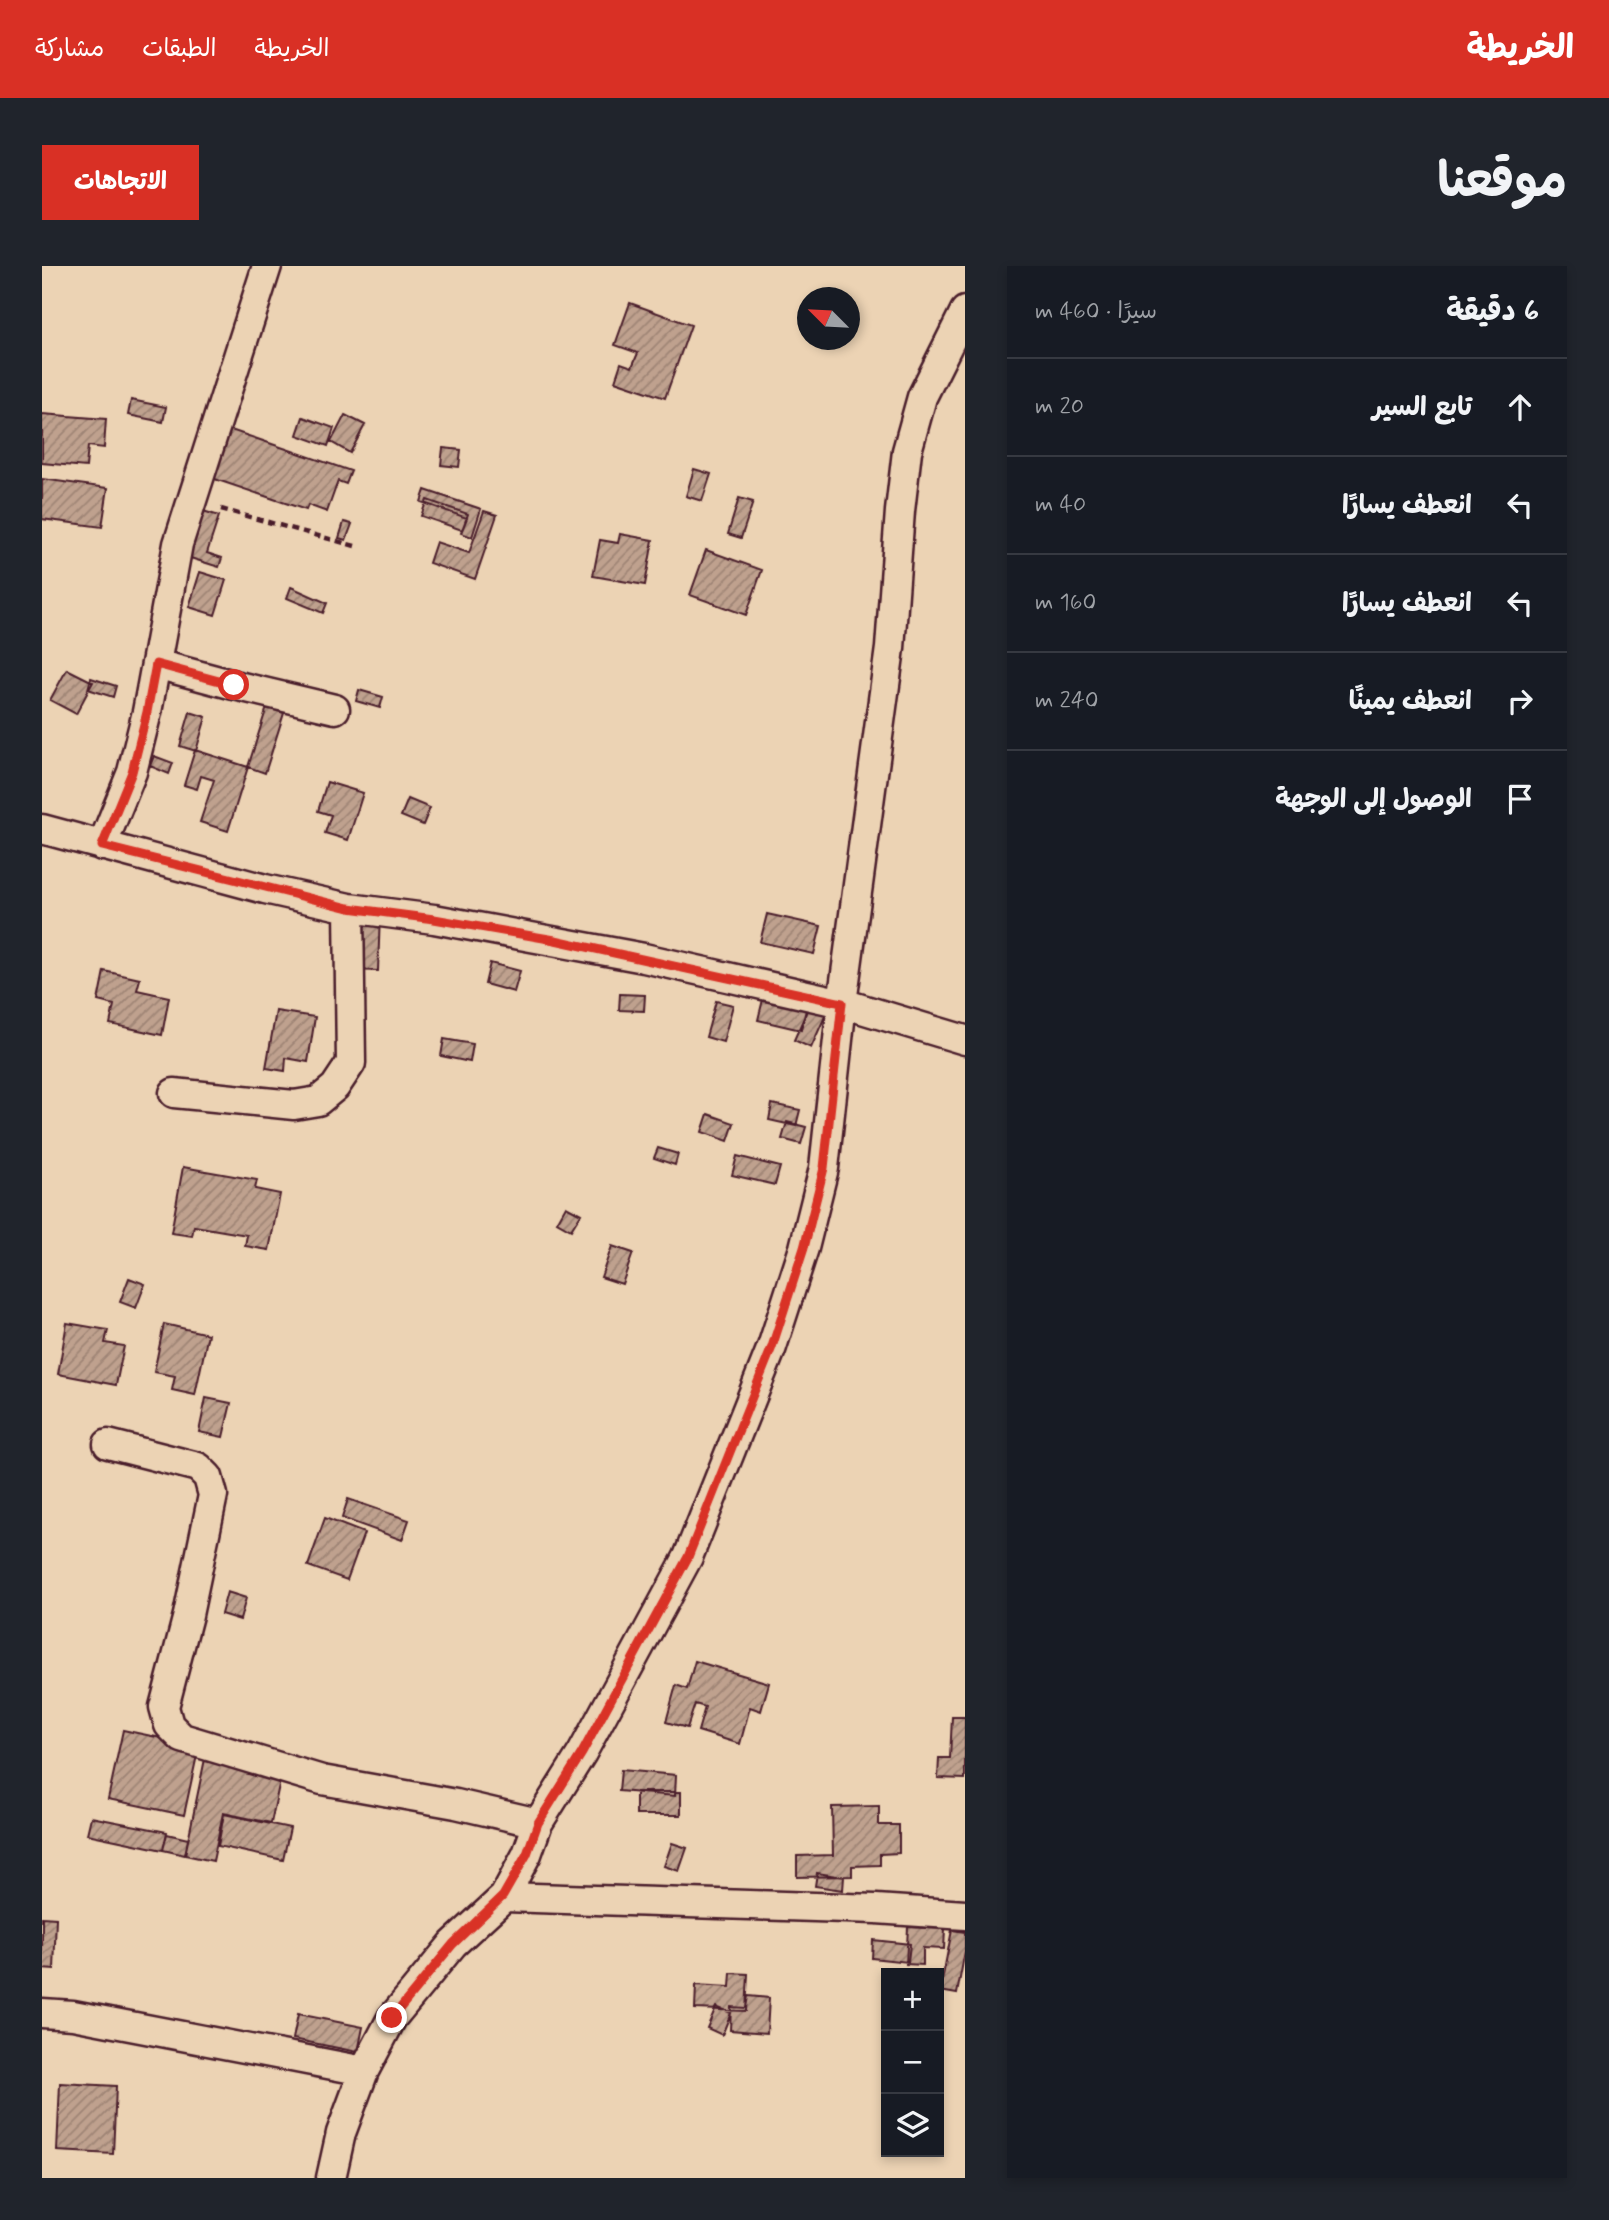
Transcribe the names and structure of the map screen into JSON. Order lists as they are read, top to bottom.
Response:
{
  "north": "top left",
  "page": {
    "header": "الخريطة",
    "nav": ["الخريطة", "الطبقات", "مشاركة"],
    "title": "موقعنا",
    "buttons": "الاتجاهات",
    "heading": ["6 دقيقة", "سيرًا · 460 m"],
    "list": [
      ["تابع السير", "20 m"],
      ["انعطف يسارًا", "40 m"],
      ["انعطف يسارًا", "160 m"],
      ["انعطف يمينًا", "240 m"],
      "الوصول إلى الوجهة"
    ],
    "map_buttons": ["+", "−"]
  }
}
